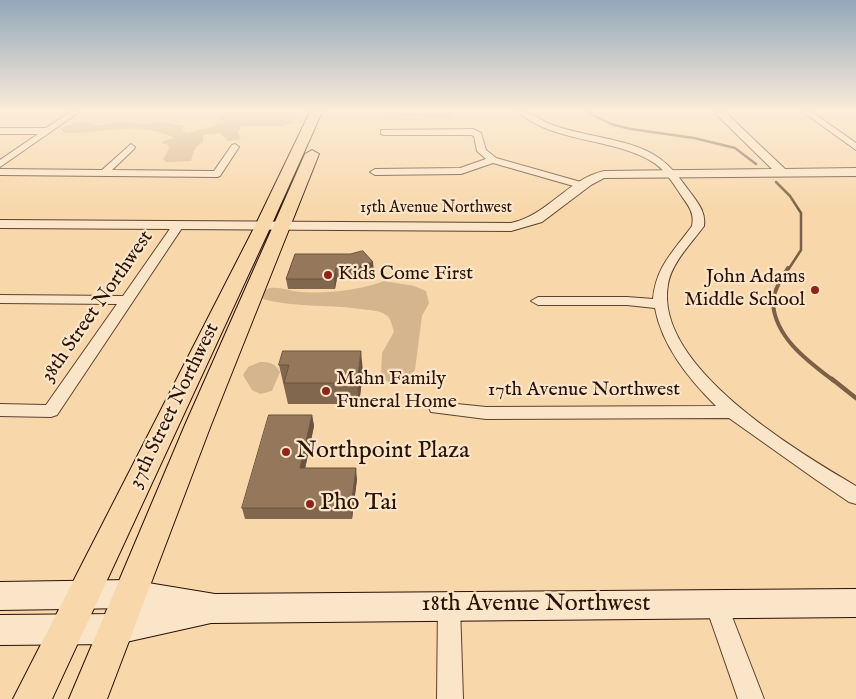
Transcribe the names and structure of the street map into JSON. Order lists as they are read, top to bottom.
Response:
{
  "streets": {
    "main road": ["37th Street Northwest", "18th Avenue Northwest"],
    "street": ["15th Avenue Northwest", "38th Street Northwest", "17th Avenue Northwest"]
  },
  "crossings": [
    ["15th Avenue Northwest", "38th Street Northwest"],
    ["15th Avenue Northwest", "37th Street Northwest"],
    ["37th Street Northwest", "18th Avenue Northwest"]
  ],
  "places": [
    "Kids Come First",
    "John Adams Middle School",
    "Mahn Family Funeral Home",
    "Northpoint Plaza",
    "Pho Tai"
  ]
}
